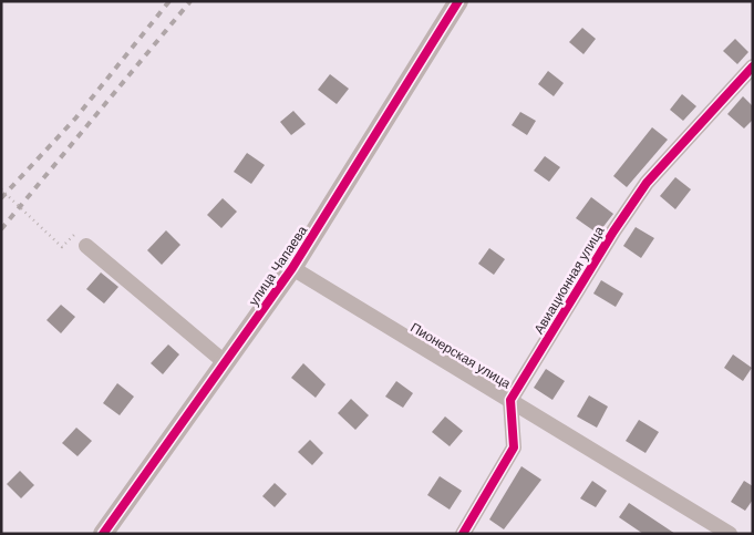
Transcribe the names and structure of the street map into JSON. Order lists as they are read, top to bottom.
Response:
{
  "streets": {
    "street": ["улица Чапаева", "Авиационная улица", "Пионерская улица"]
  },
  "crossings": [
    ["улица Чапаева", "Пионерская улица"],
    ["Авиационная улица", "Пионерская улица"]
  ]
}
